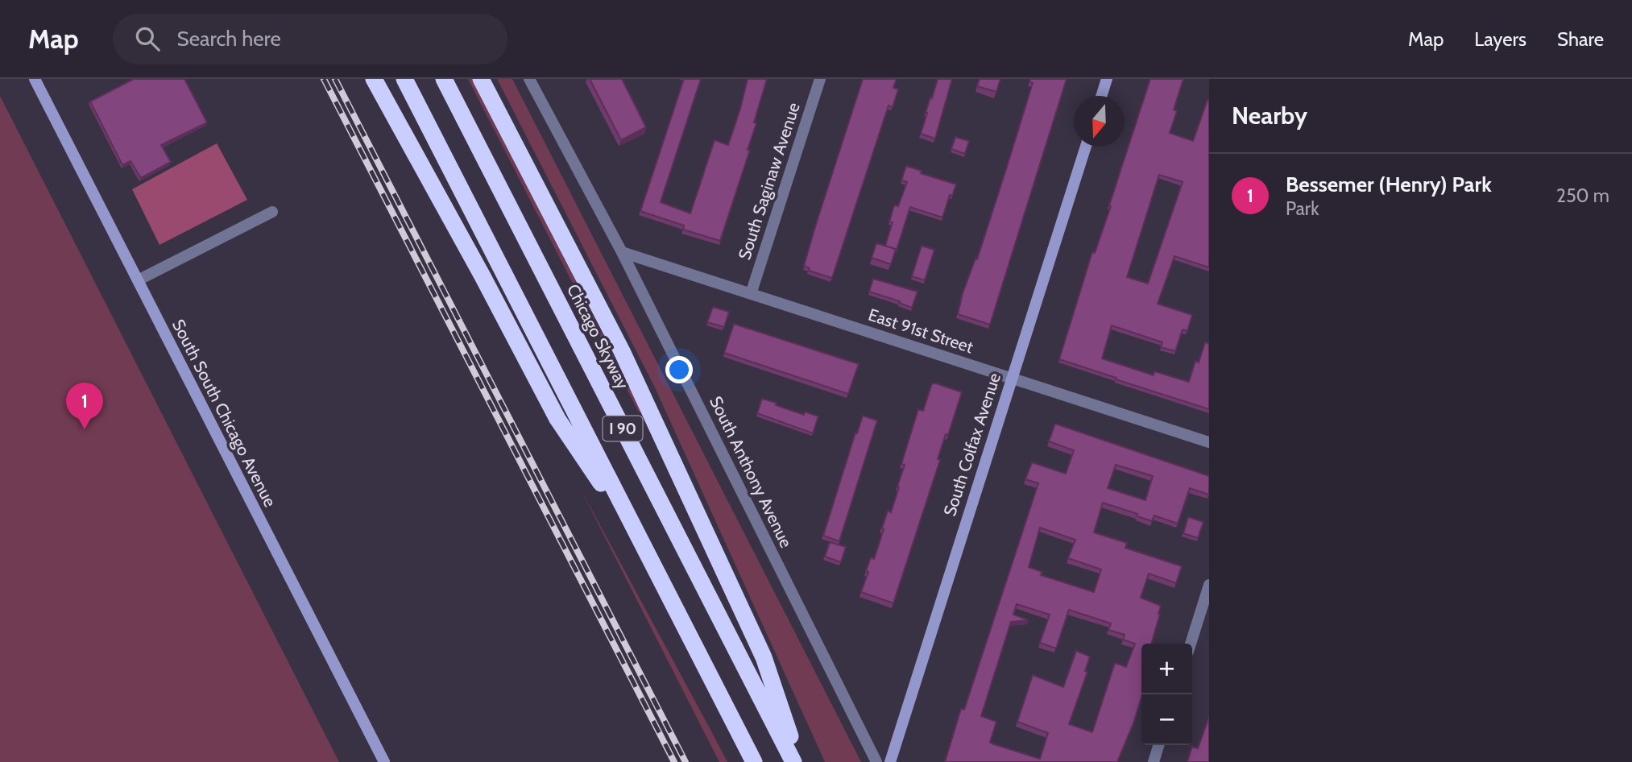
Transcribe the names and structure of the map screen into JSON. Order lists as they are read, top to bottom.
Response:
{
  "streets": {
    "highway": ["Chicago Skyway", "I 90"],
    "main road": ["South South Chicago Avenue", "South Colfax Avenue"],
    "street": ["South Saginaw Avenue", "East 91st Street", "South Anthony Avenue"]
  },
  "crossings": [
    ["South Saginaw Avenue", "East 91st Street"],
    ["East 91st Street", "South Colfax Avenue"],
    ["East 91st Street", "South Anthony Avenue"]
  ],
  "north": "bottom",
  "page": {
    "header": "Map",
    "search": "Search here",
    "nav": ["Map", "Layers", "Share"],
    "heading": "Nearby",
    "list": [
      {
        "mark": "1",
        "name": "Bessemer (Henry) Park",
        "note": "Park",
        "value": "250 m"
      }
    ],
    "pins": "1",
    "map_buttons": ["+", "−"]
  }
}
